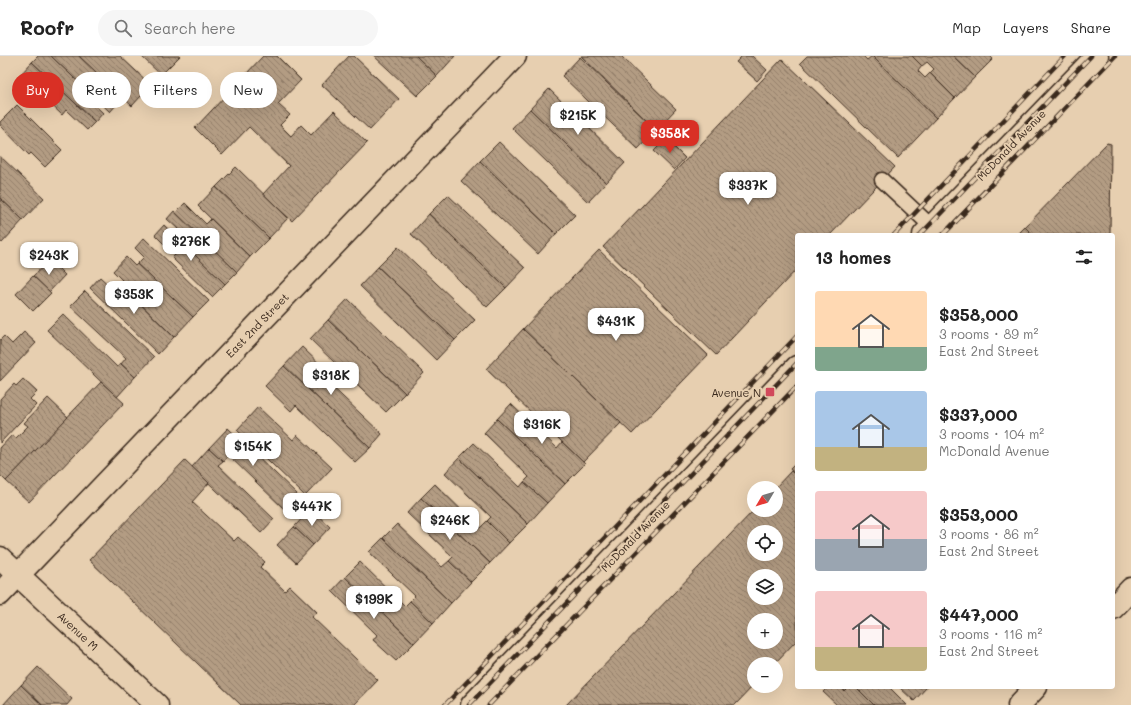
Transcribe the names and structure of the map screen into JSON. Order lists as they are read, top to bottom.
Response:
{
  "streets": {
    "street": ["McDonald Avenue", "East 2nd Street", "Avenue M"]
  },
  "crossings": [
    ["East 2nd Street", "Avenue M"]
  ],
  "places": {
    "transit": ["Avenue N"]
  },
  "north": "bottom left",
  "page": {
    "header": "Roofr",
    "search": "Search here",
    "nav": ["Map", "Layers", "Share"],
    "chip": [
      "Buy",
      "Rent",
      "Filters",
      "New"
    ],
    "price": [
      "$215K",
      "$358K",
      "$337K",
      "$276K",
      "$243K",
      "$353K",
      "$431K",
      "$318K",
      "$316K",
      "$154K",
      "$447K",
      "$246K",
      "$199K"
    ],
    "heading": "13 homes",
    "list": [
      {
        "name": "$358,000",
        "note": "3 rooms · 89 m² · East 2nd Street"
      },
      {
        "name": "$337,000",
        "note": "3 rooms · 104 m² · McDonald Avenue"
      },
      {
        "name": "$353,000",
        "note": "3 rooms · 86 m² · East 2nd Street"
      },
      {
        "name": "$447,000",
        "note": "3 rooms · 116 m² · East 2nd Street"
      }
    ],
    "map_buttons": ["+", "−"]
  }
}
